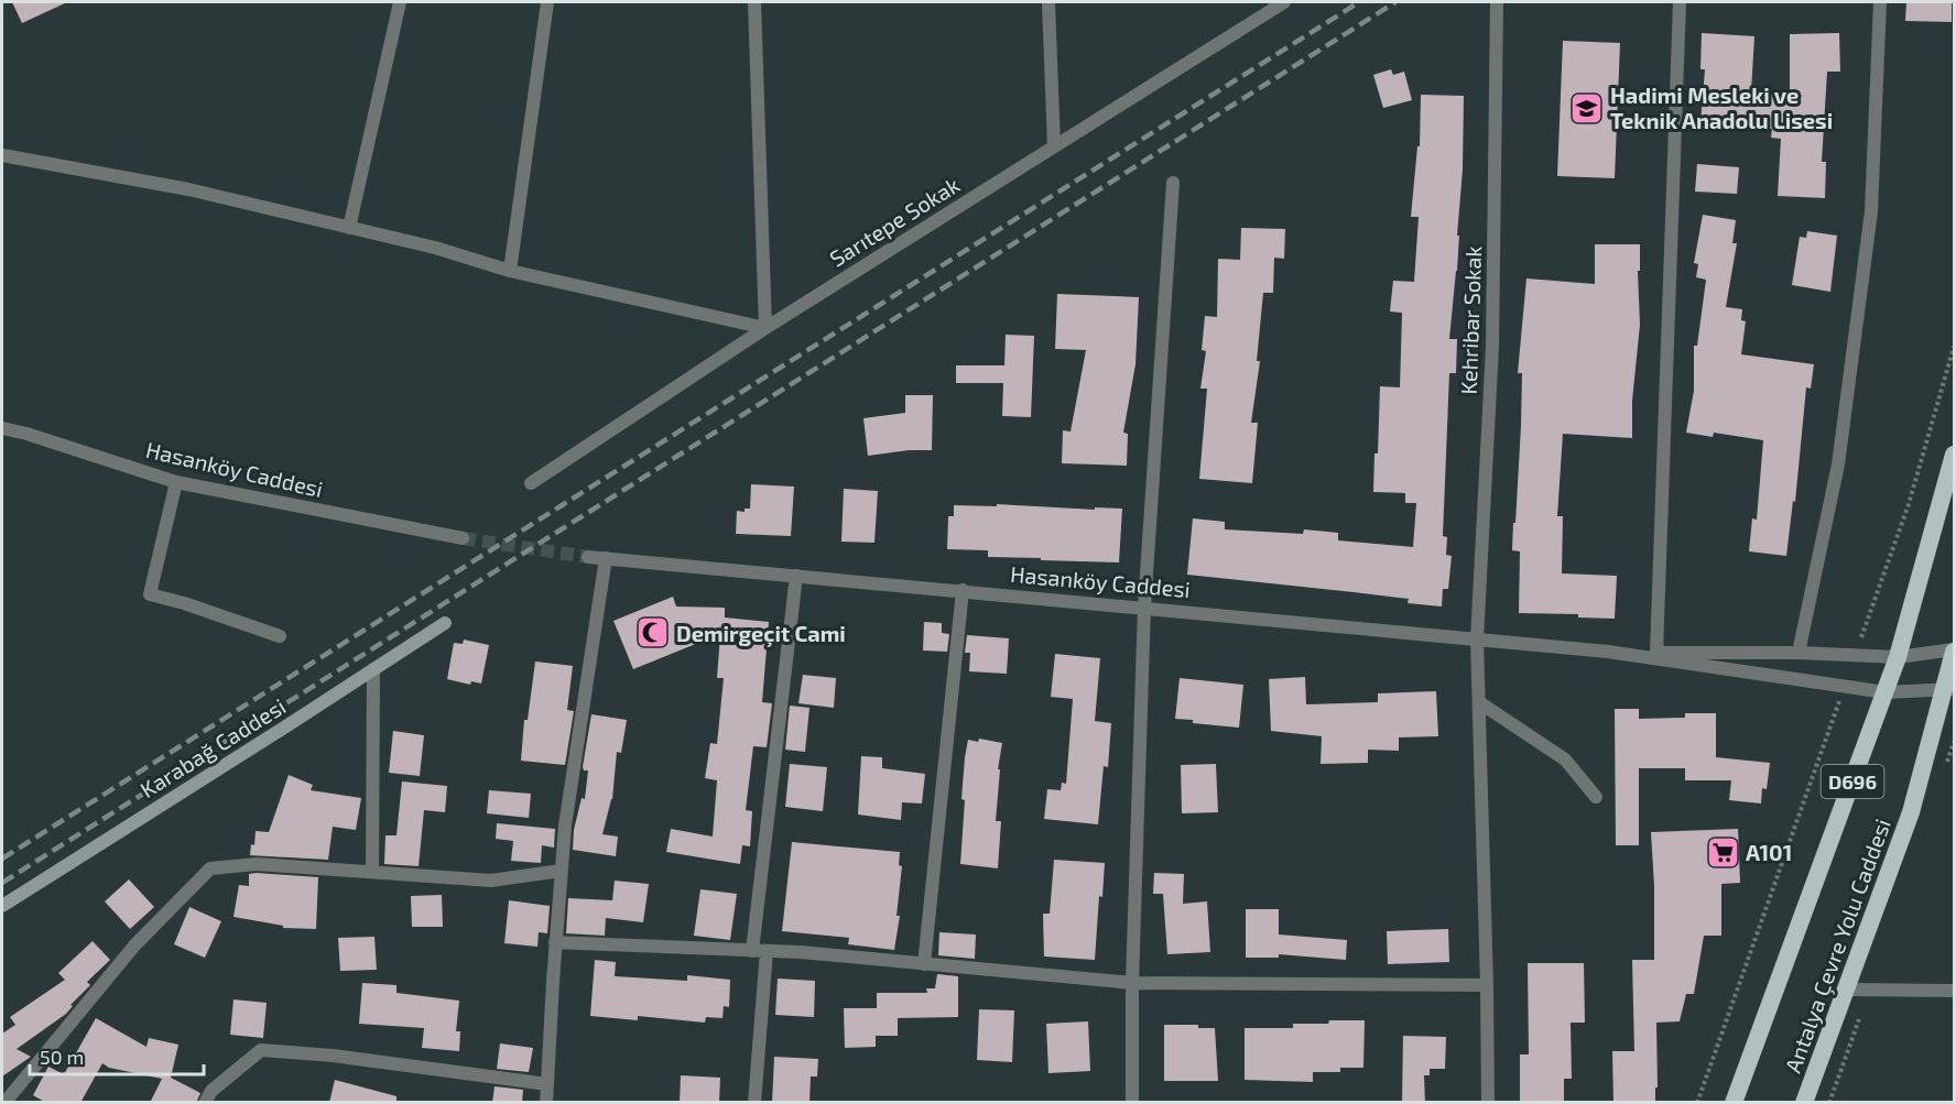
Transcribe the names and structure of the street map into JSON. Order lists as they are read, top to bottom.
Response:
{
  "streets": {
    "highway": ["D696", "Antalya Çevre Yolu Caddesi"],
    "main road": ["Karabağ Caddesi"],
    "street": ["Sarıtepe Sokak", "Kehribar Sokak", "Hasanköy Caddesi"]
  },
  "crossings": [
    ["Kehribar Sokak", "Hasanköy Caddesi"]
  ],
  "places": {
    "school or university": ["Hadimi Mesleki ve Teknik Anadolu Lisesi"],
    "mosque": ["Demirgeçit Cami"],
    "supermarket": ["A101"]
  },
  "scale_bar": "50 m"
}
